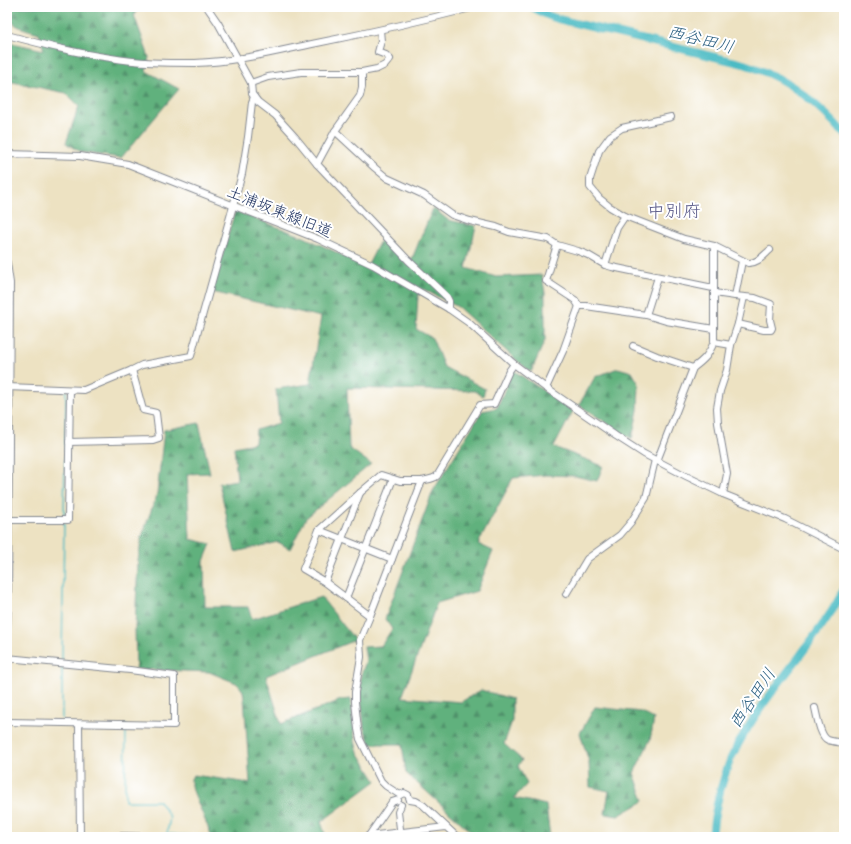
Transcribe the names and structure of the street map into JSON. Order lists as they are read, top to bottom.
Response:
{
  "streets": {
    "street": ["土浦坂東線旧道"]
  },
  "districts": ["中別府"],
  "water": ["西谷田川"]
}
